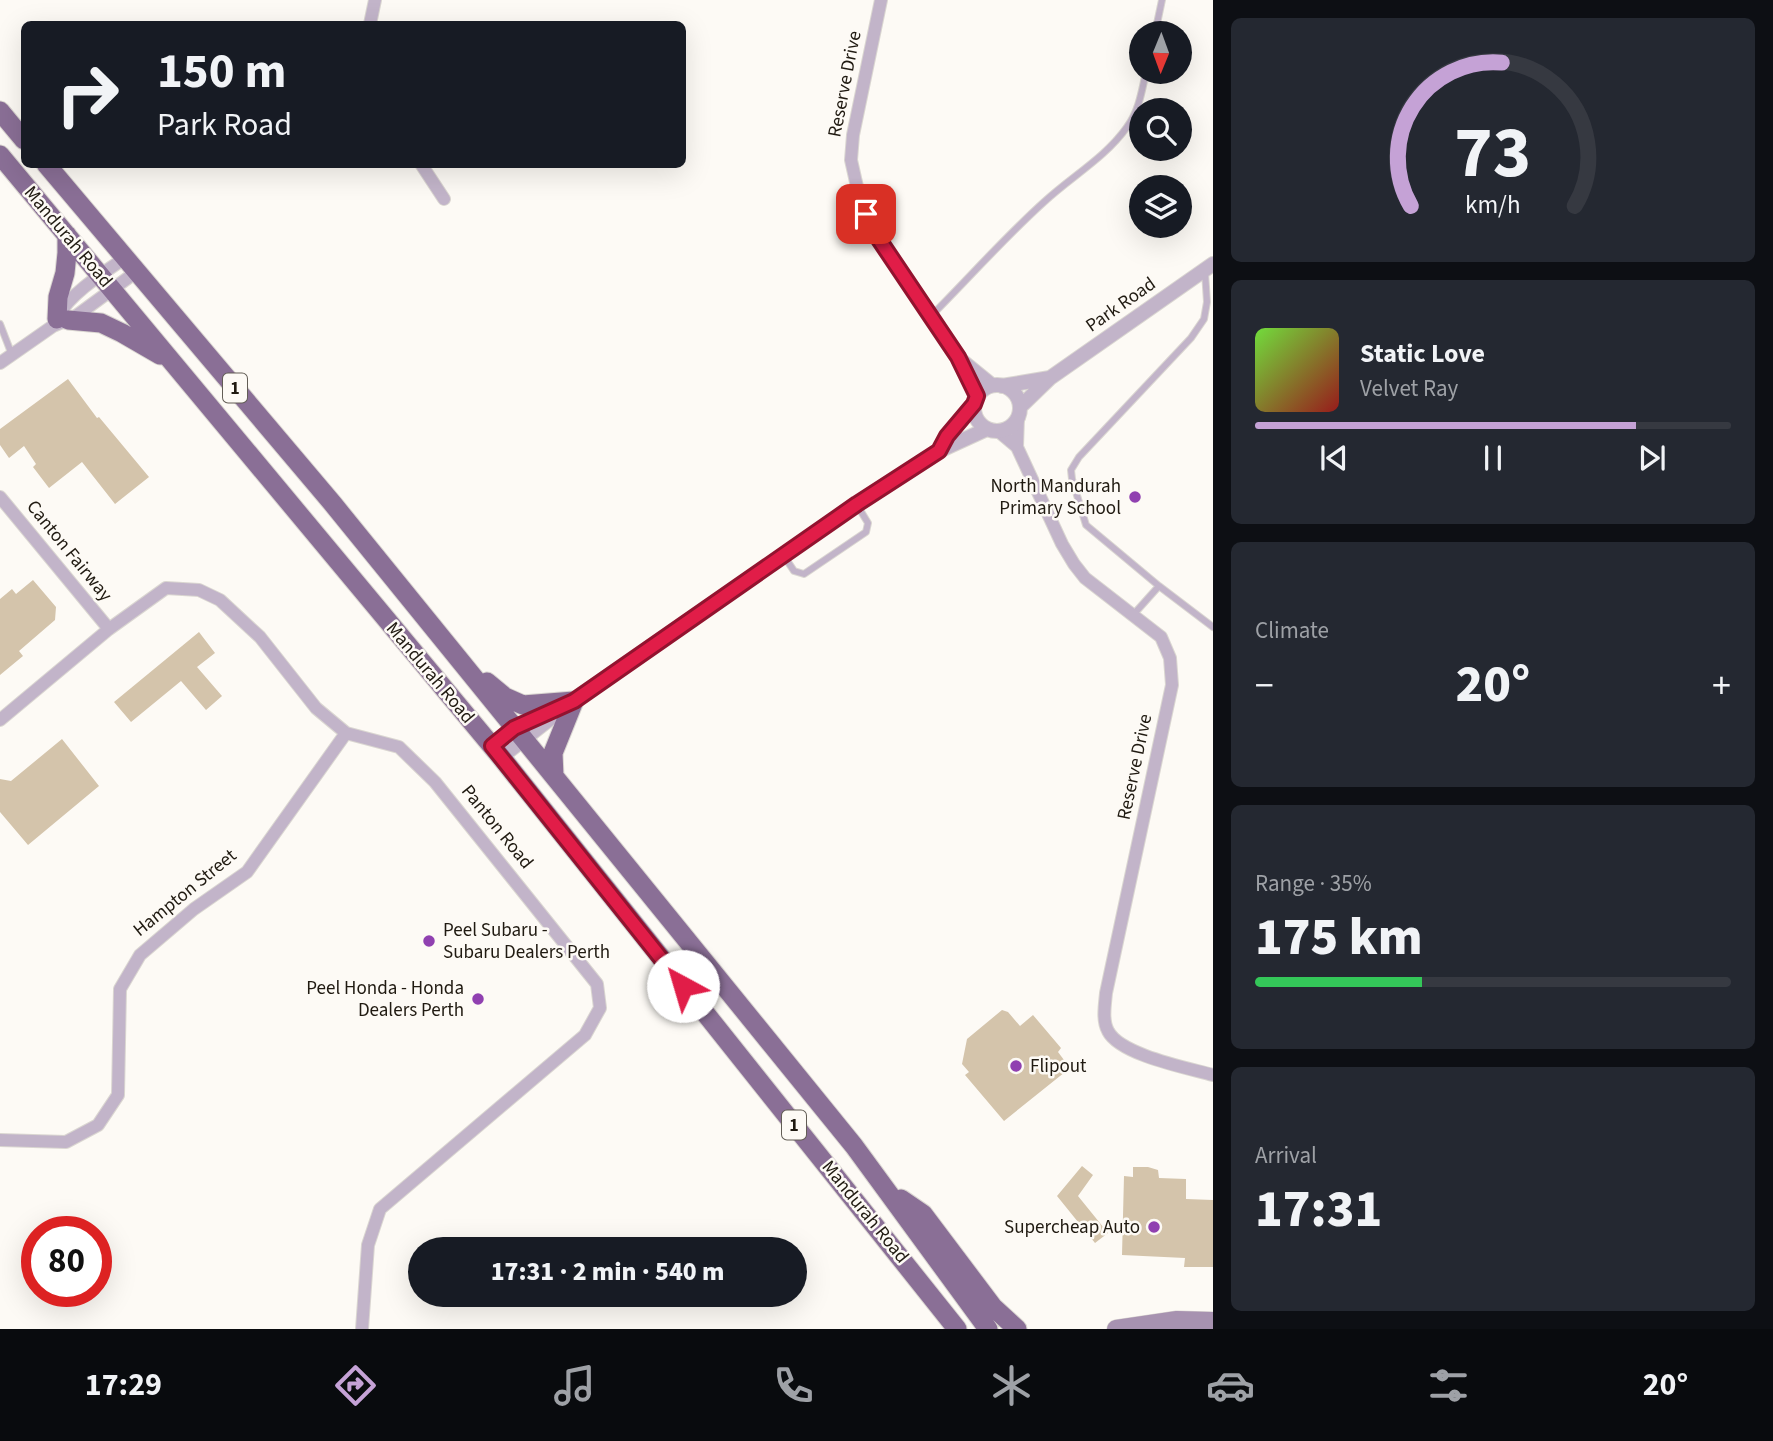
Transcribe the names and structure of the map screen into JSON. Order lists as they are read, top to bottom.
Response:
{
  "streets": {
    "highway": ["Mandurah Road", "1"],
    "street": [
      "Reserve Drive",
      "Park Road",
      "Canton Fairway",
      "Panton Road",
      "Hampton Street"
    ]
  },
  "crossings": [
    ["Reserve Drive", "Park Road"],
    ["Canton Fairway", "Panton Road"],
    ["Panton Road", "Hampton Street"]
  ],
  "places": [
    "North Mandurah Primary School",
    "Peel Subaru - Subaru Dealers Perth",
    "Peel Honda - Honda Dealers Perth",
    "Flipout",
    "Supercheap Auto"
  ],
  "north": "bottom",
  "page": {
    "turn": ["150 m", "Park Road"],
    "song": ["Static Love", "Velvet Ray"],
    "tile": [
      "Climate",
      ["Range · 35%", "175 km"],
      ["Arrival", "17:31"]
    ],
    "heat": ["−", "20°", "+"],
    "limit": "80",
    "trip": "17:31 · 2 min · 540 m",
    "tabs": ["17:29", "20°"],
    "gauge": ["73", "km/h"]
  }
}
